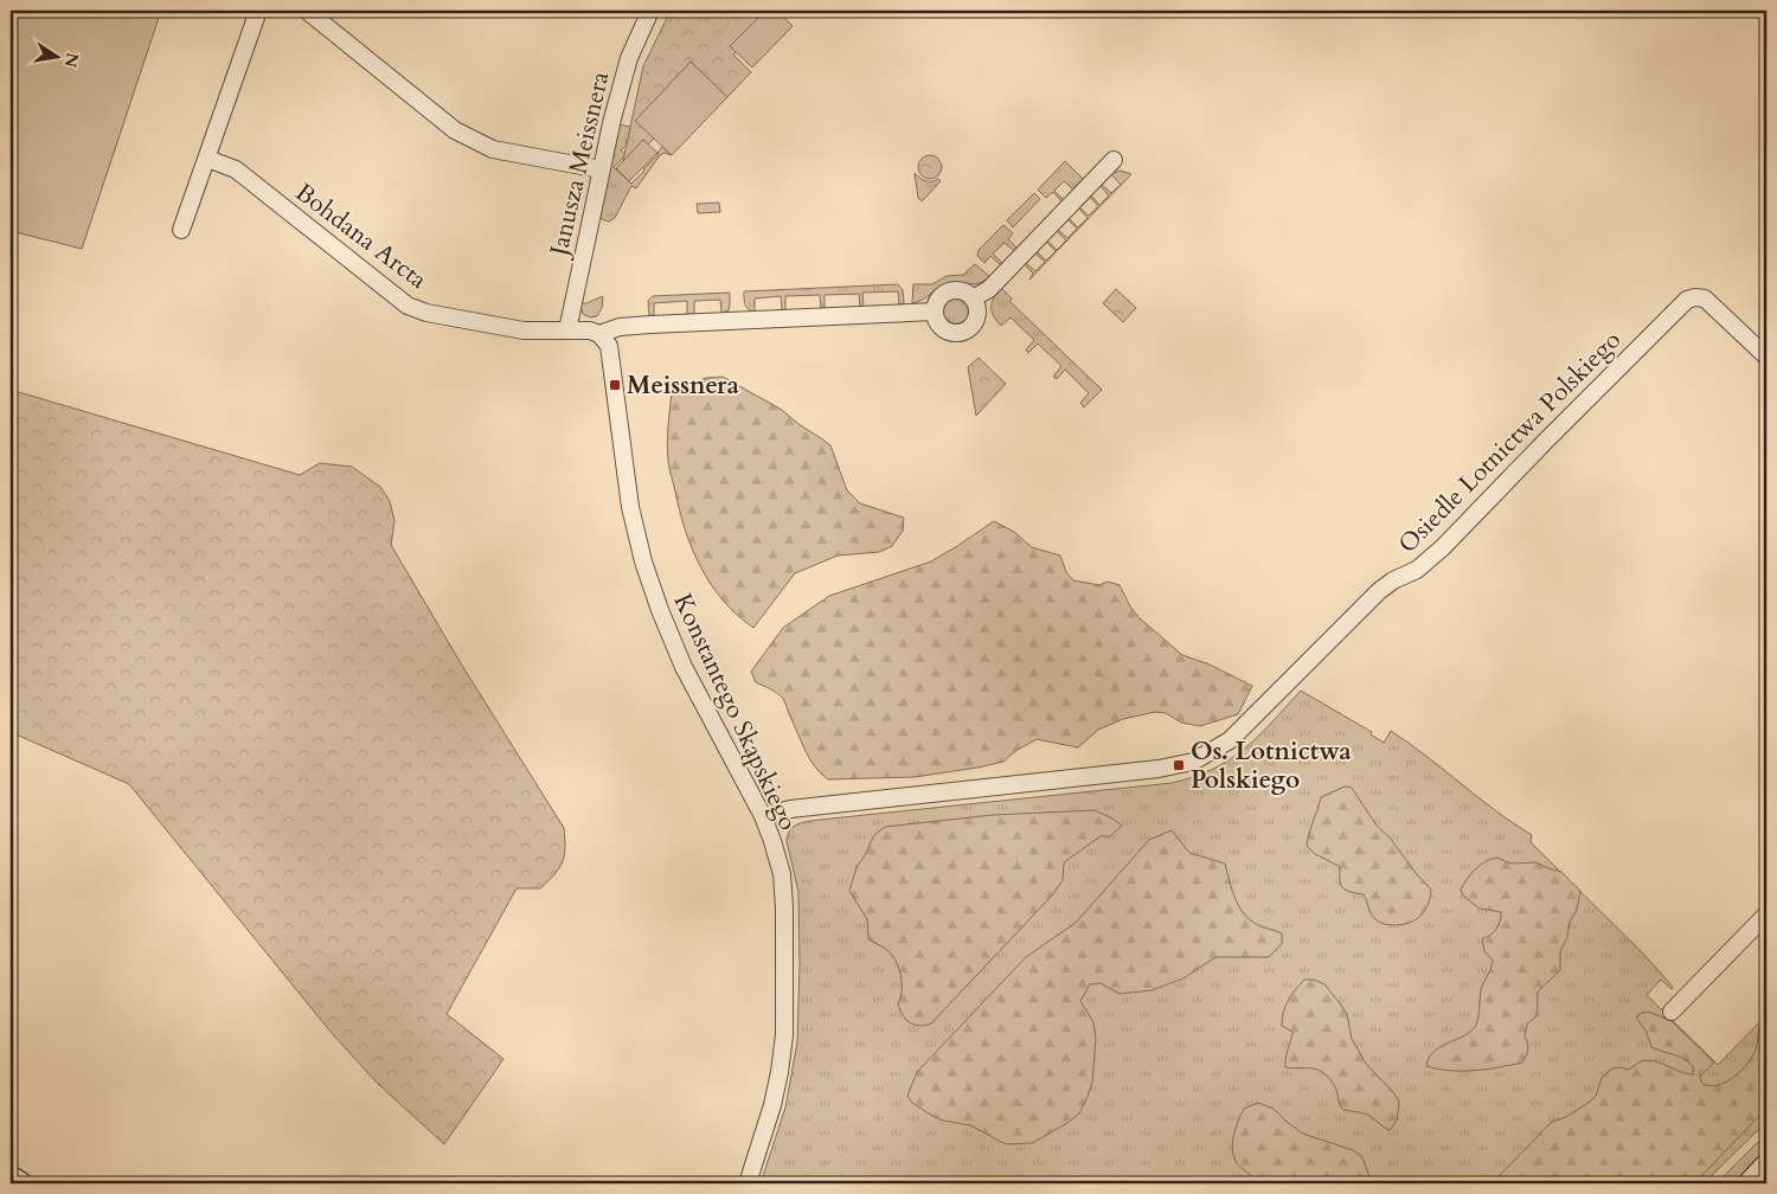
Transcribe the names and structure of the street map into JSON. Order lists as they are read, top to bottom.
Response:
{
  "streets": {
    "street": [
      "Janusza Meissnera",
      "Bohdana Arcta",
      "Osiedle Lotnictwa Polskiego",
      "Konstantego Skąpskiego"
    ]
  },
  "crossings": [
    ["Janusza Meissnera", "Bohdana Arcta"],
    ["Bohdana Arcta", "Konstantego Skąpskiego"],
    ["Osiedle Lotnictwa Polskiego", "Konstantego Skąpskiego"]
  ],
  "places": {
    "transit": ["Meissnera", "Os. Lotnictwa Polskiego"]
  },
  "north": "right"
}
